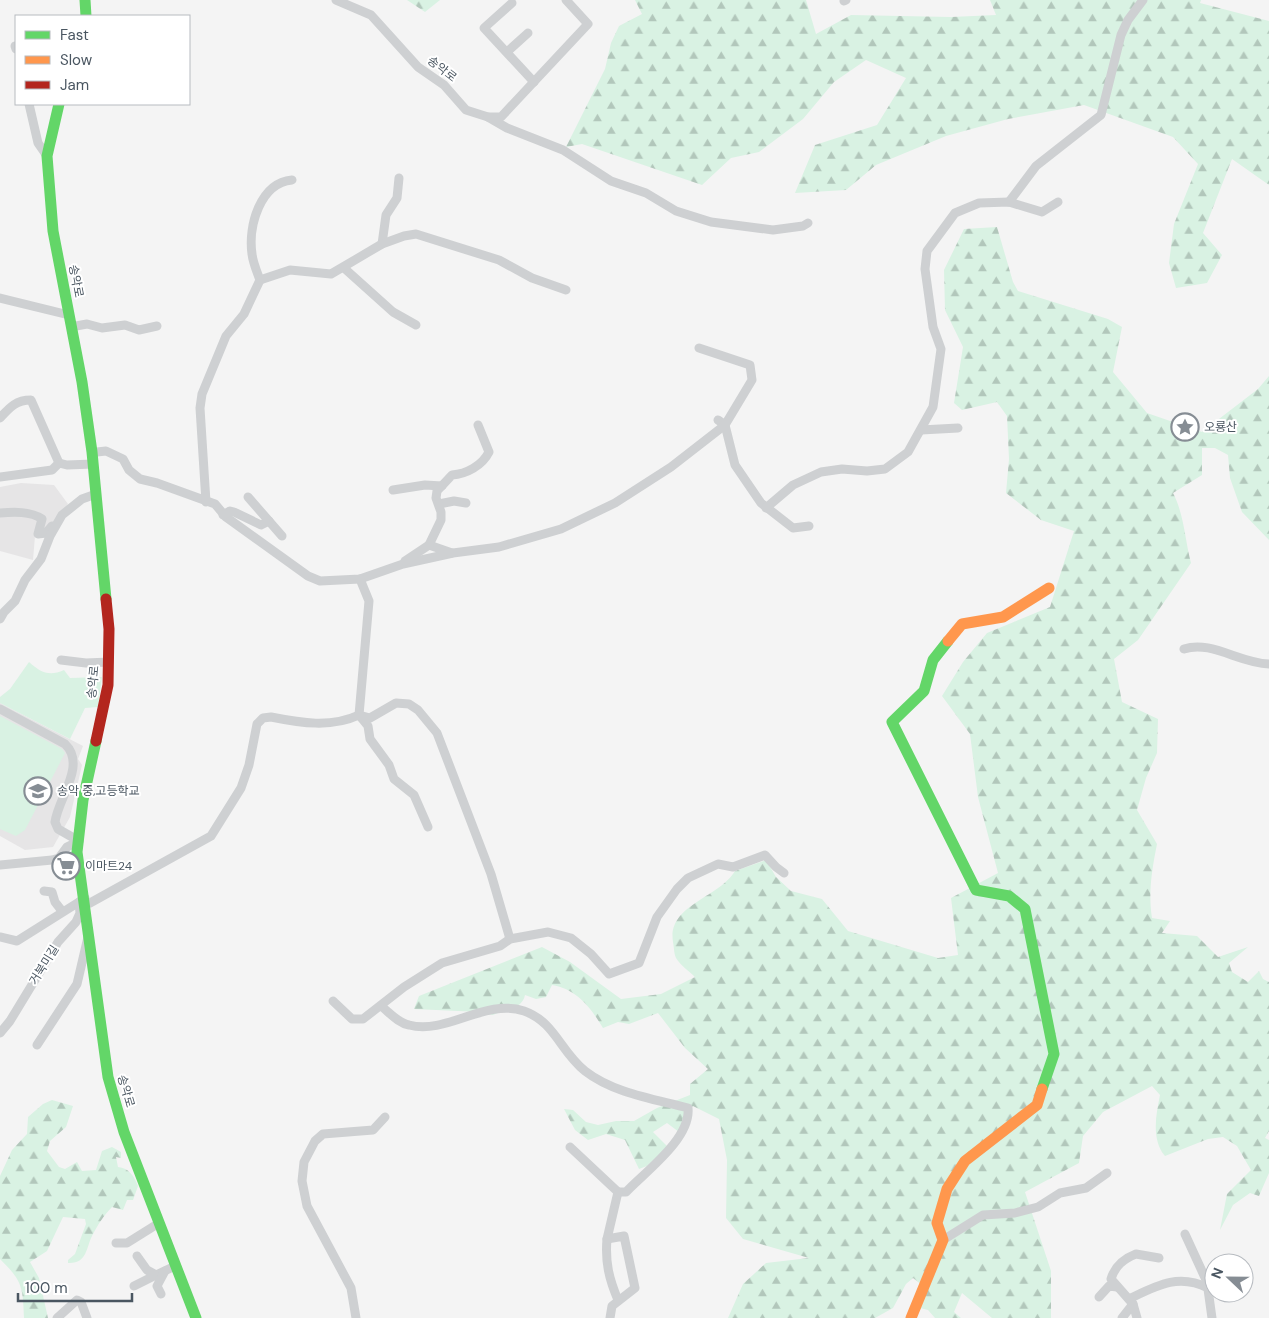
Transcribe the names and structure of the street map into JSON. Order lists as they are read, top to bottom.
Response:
{
  "streets": {
    "main road": ["송악로"],
    "street": ["거북미길"]
  },
  "crossings": [
    ["송악로", "거북미길"]
  ],
  "places": {
    "place": ["오룡산"],
    "school or university": ["송악 중,고등학교"],
    "supermarket": ["이마트24"]
  },
  "legend": ["Fast", "Slow", "Jam"],
  "scale_bar": "100 m",
  "north": "left"
}
